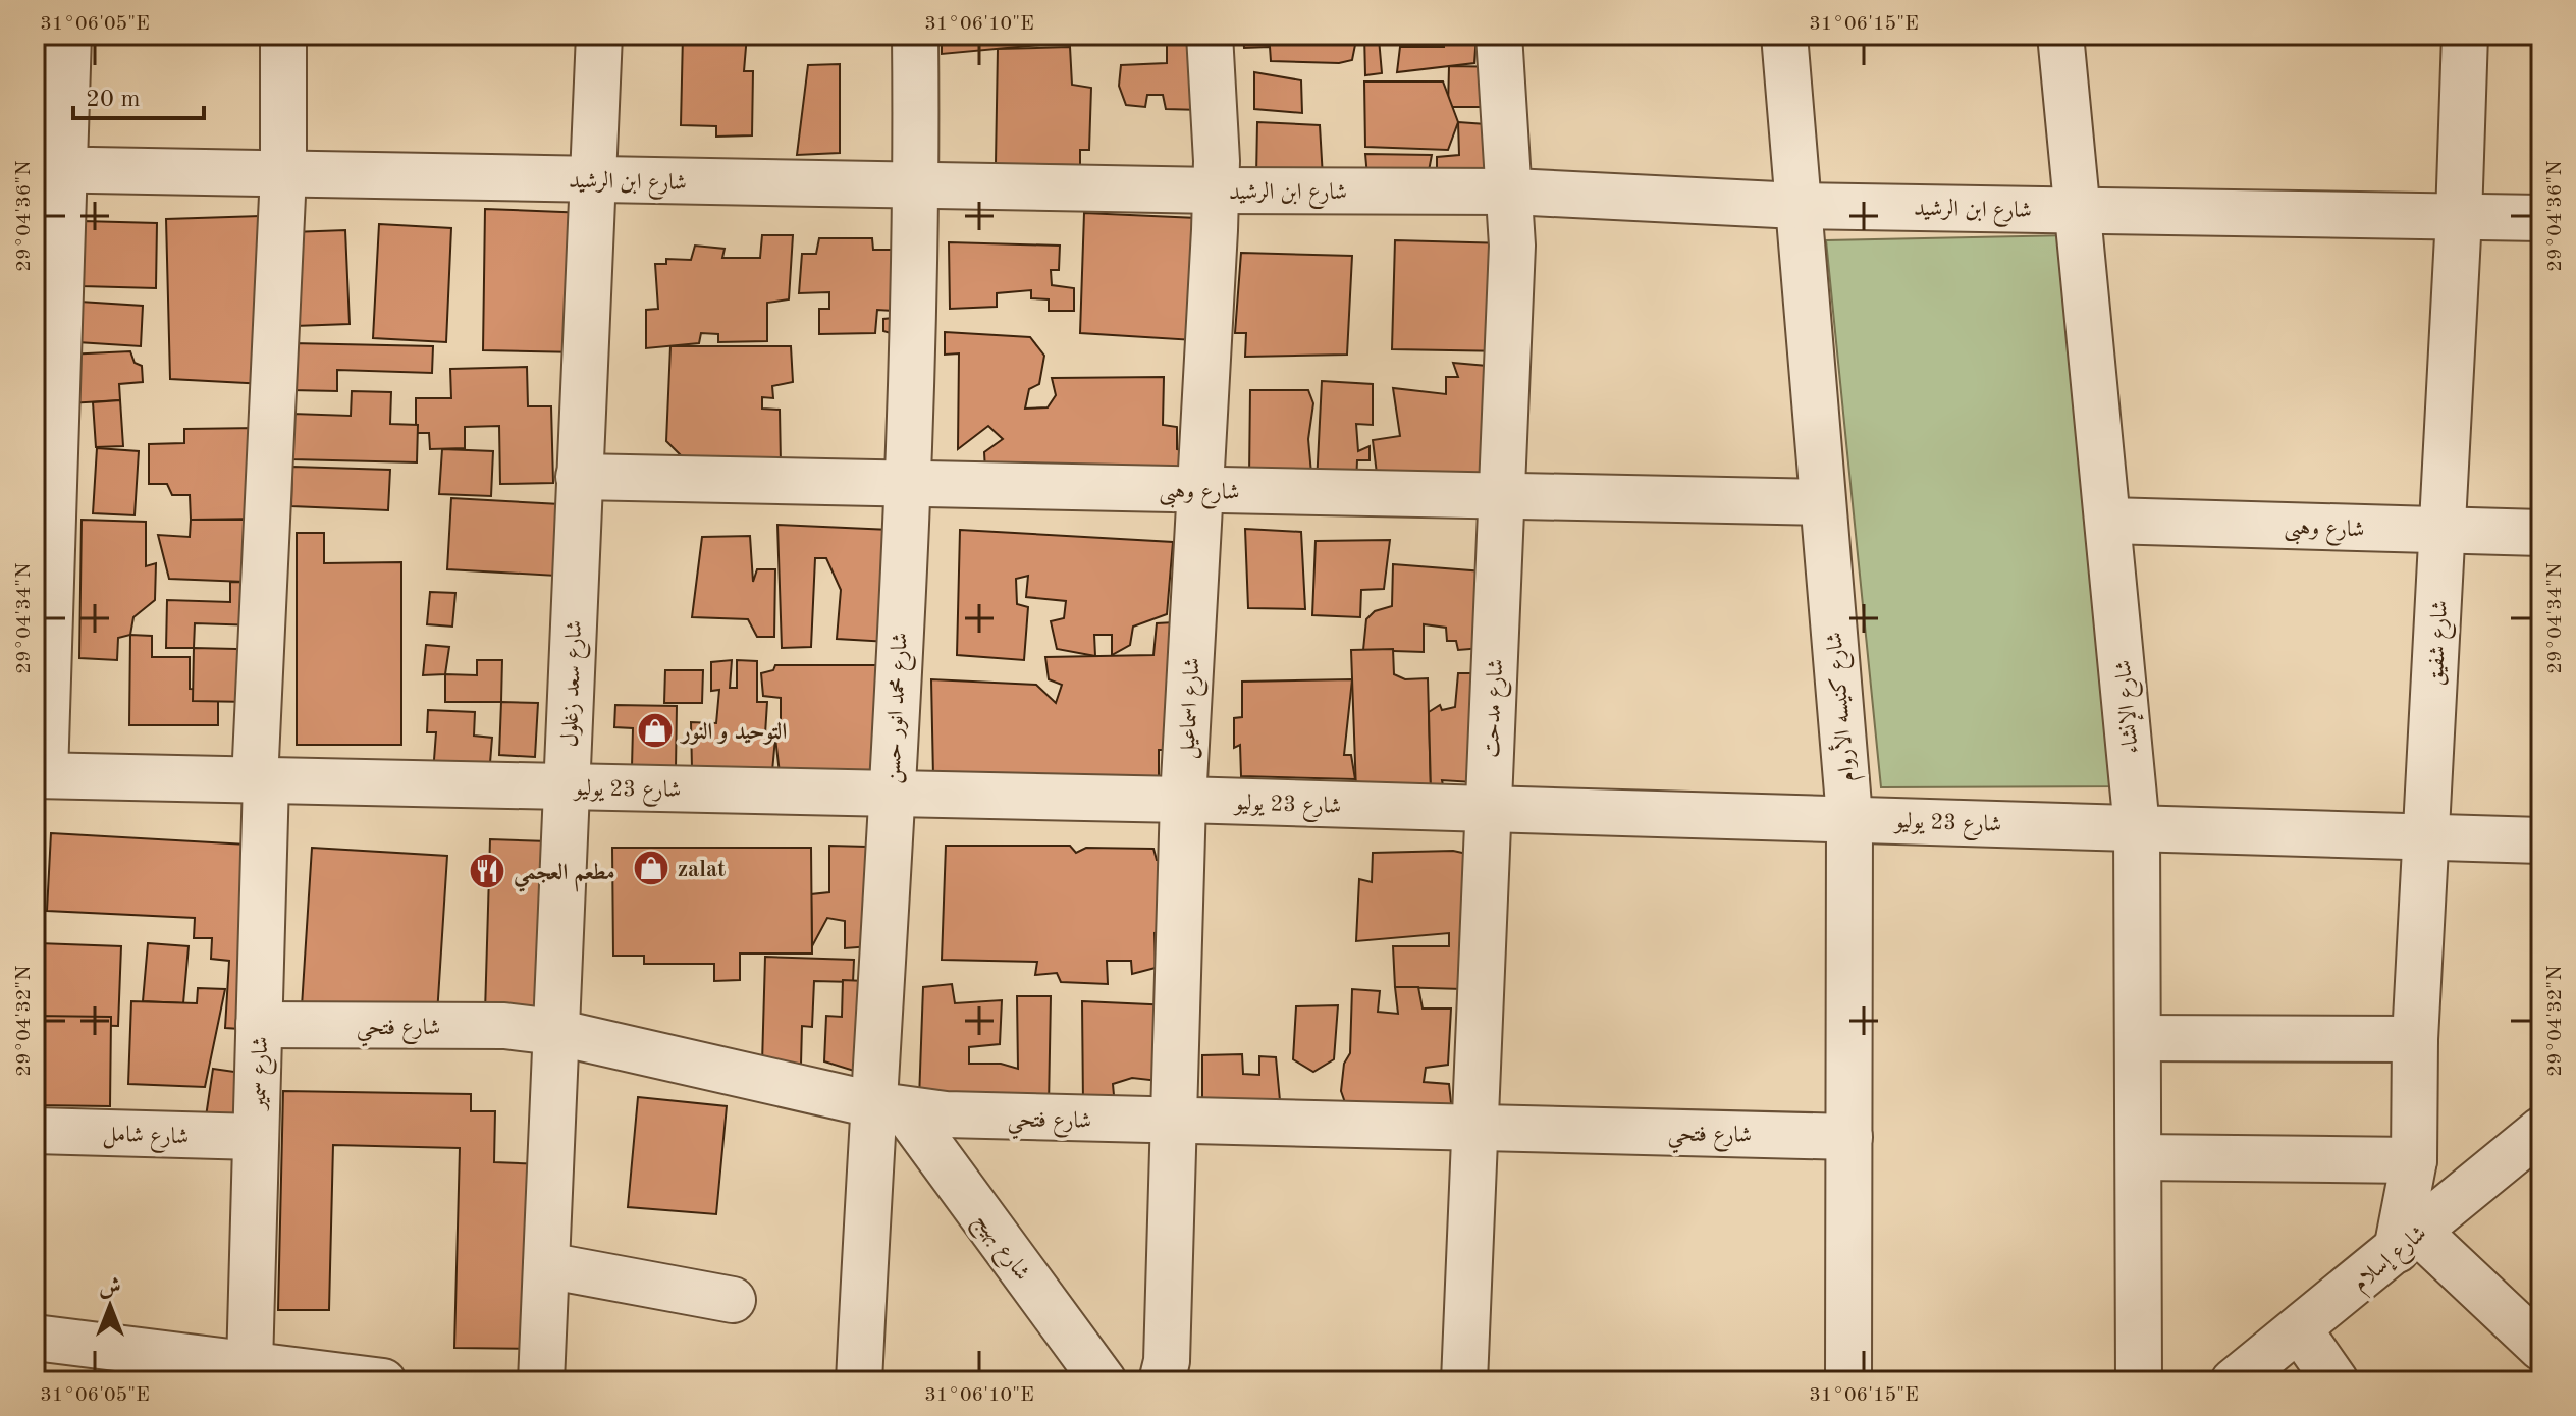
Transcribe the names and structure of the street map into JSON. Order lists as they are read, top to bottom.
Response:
{
  "streets": {
    "street": [
      "شارع ابن الرشيد",
      "شارع وهبى",
      "شارع شفيق",
      "شارع سعد زغلول",
      "شارع كنيسه الأروام",
      "شارع الإنشاء",
      "شارع محمد انور حسن",
      "شارع اسماعيل",
      "شارع مدحت",
      "شارع 23 يوليو",
      "شارع فتحي",
      "شارع سمير",
      "شارع شامل",
      "شارع بهيج",
      "شارع إسلام"
    ]
  },
  "crossings": [
    ["شارع ابن الرشيد", "شارع شفيق"],
    ["شارع ابن الرشيد", "شارع سعد زغلول"],
    ["شارع ابن الرشيد", "شارع كنيسه الأروام"],
    ["شارع ابن الرشيد", "شارع الإنشاء"],
    ["شارع ابن الرشيد", "شارع محمد انور حسن"],
    ["شارع ابن الرشيد", "شارع اسماعيل"],
    ["شارع ابن الرشيد", "شارع مدحت"],
    ["شارع ابن الرشيد", "شارع سمير"],
    ["شارع وهبى", "شارع شفيق"],
    ["شارع وهبى", "شارع سعد زغلول"],
    ["شارع وهبى", "شارع كنيسه الأروام"],
    ["شارع وهبى", "شارع الإنشاء"],
    ["شارع وهبى", "شارع محمد انور حسن"],
    ["شارع وهبى", "شارع اسماعيل"],
    ["شارع وهبى", "شارع مدحت"],
    ["شارع شفيق", "شارع 23 يوليو"],
    ["شارع شفيق", "شارع إسلام"],
    ["شارع سعد زغلول", "شارع 23 يوليو"],
    ["شارع سعد زغلول", "شارع فتحي"],
    ["شارع كنيسه الأروام", "شارع 23 يوليو"],
    ["شارع كنيسه الأروام", "شارع فتحي"],
    ["شارع الإنشاء", "شارع 23 يوليو"],
    ["شارع محمد انور حسن", "شارع 23 يوليو"],
    ["شارع محمد انور حسن", "شارع فتحي"],
    ["شارع محمد انور حسن", "شارع بهيج"],
    ["شارع اسماعيل", "شارع 23 يوليو"],
    ["شارع اسماعيل", "شارع فتحي"],
    ["شارع مدحت", "شارع 23 يوليو"],
    ["شارع مدحت", "شارع فتحي"],
    ["شارع 23 يوليو", "شارع سمير"],
    ["شارع فتحي", "شارع سمير"],
    ["شارع فتحي", "شارع بهيج"],
    ["شارع سمير", "شارع شامل"]
  ],
  "places": {
    "shop": ["التوحيد و النور", "zalat"],
    "restaurant": ["مطعم العجمي"]
  },
  "scale_bar": "20 m",
  "north": "top",
  "coordinates": [
    "31°06'05\"E",
    "31°06'10\"E",
    "31°06'15\"E",
    "29°04'36\"N",
    "29°04'34\"N",
    "29°04'32\"N"
  ]
}
